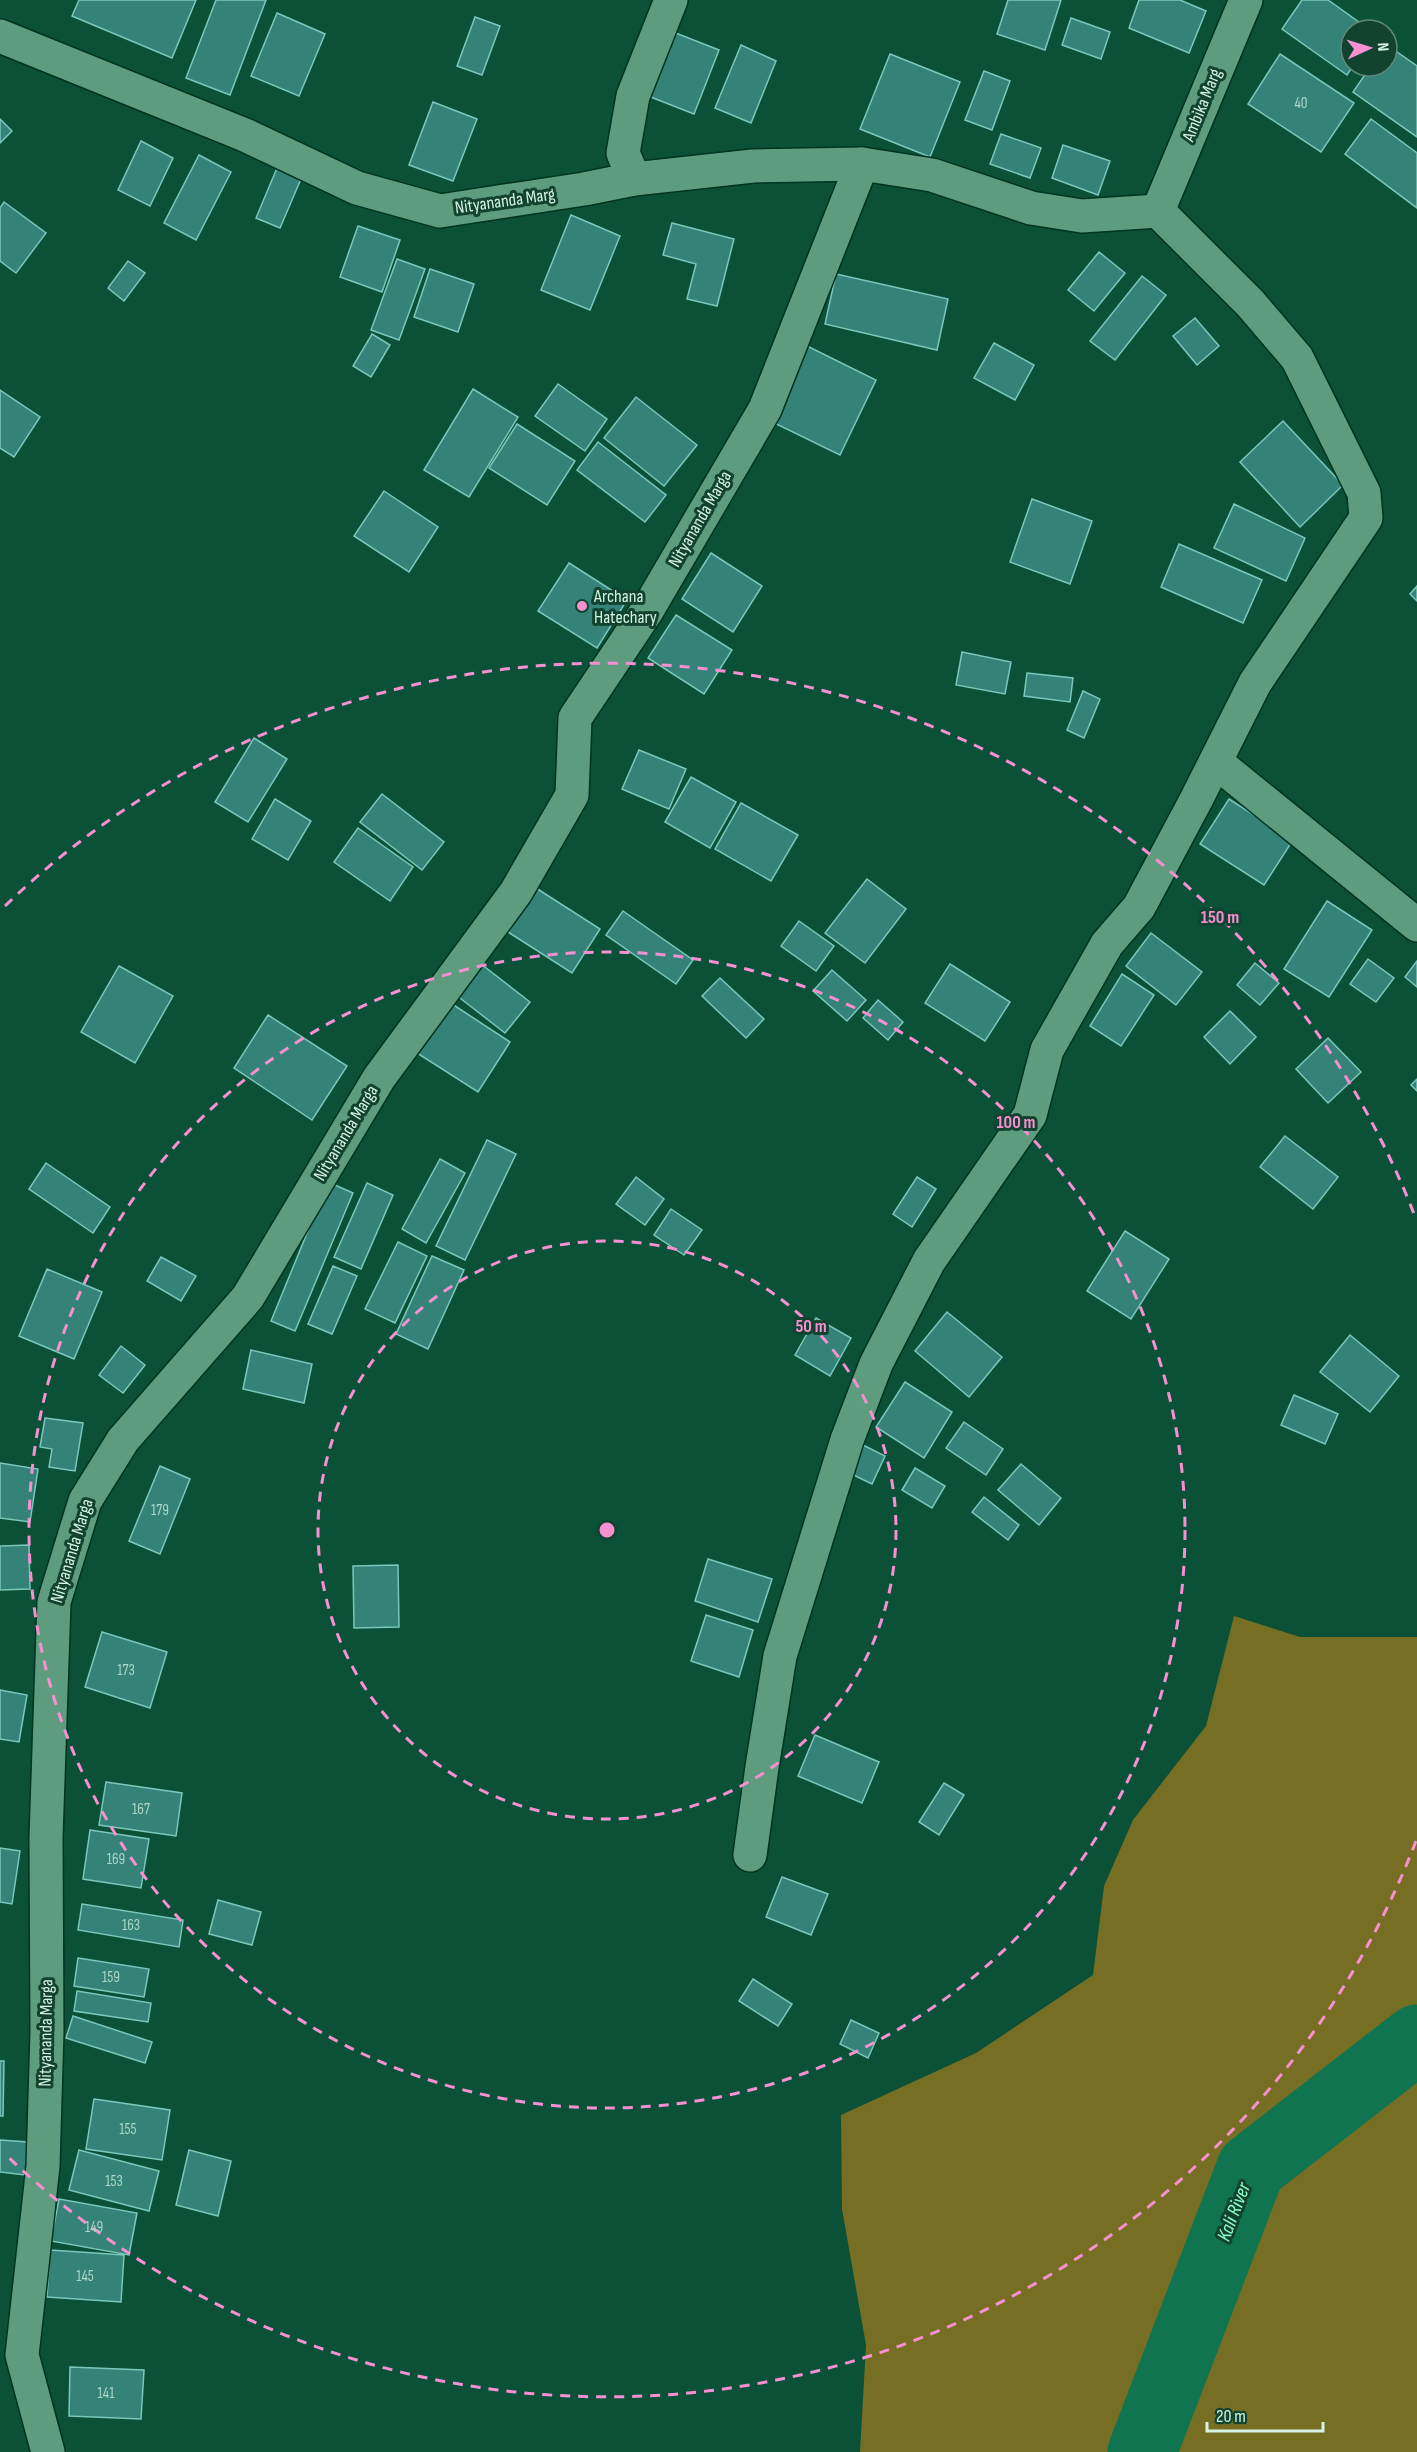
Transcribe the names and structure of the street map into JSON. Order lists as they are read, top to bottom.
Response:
{
  "streets": {
    "street": ["Ambika Marg", "Nityananda Marg", "Nityananda Marga"]
  },
  "crossings": [
    ["Nityananda Marg", "Nityananda Marga"]
  ],
  "water": ["Kali River"],
  "places": ["Archana Hatechary"],
  "house_numbers": [
    "40",
    "179",
    "173",
    "167",
    "169",
    "163",
    "159",
    "155",
    "153",
    "149",
    "145",
    "141"
  ],
  "scale_bar": "20 m",
  "north": "right",
  "rings": ["150 m", "100 m", "50 m"]
}
